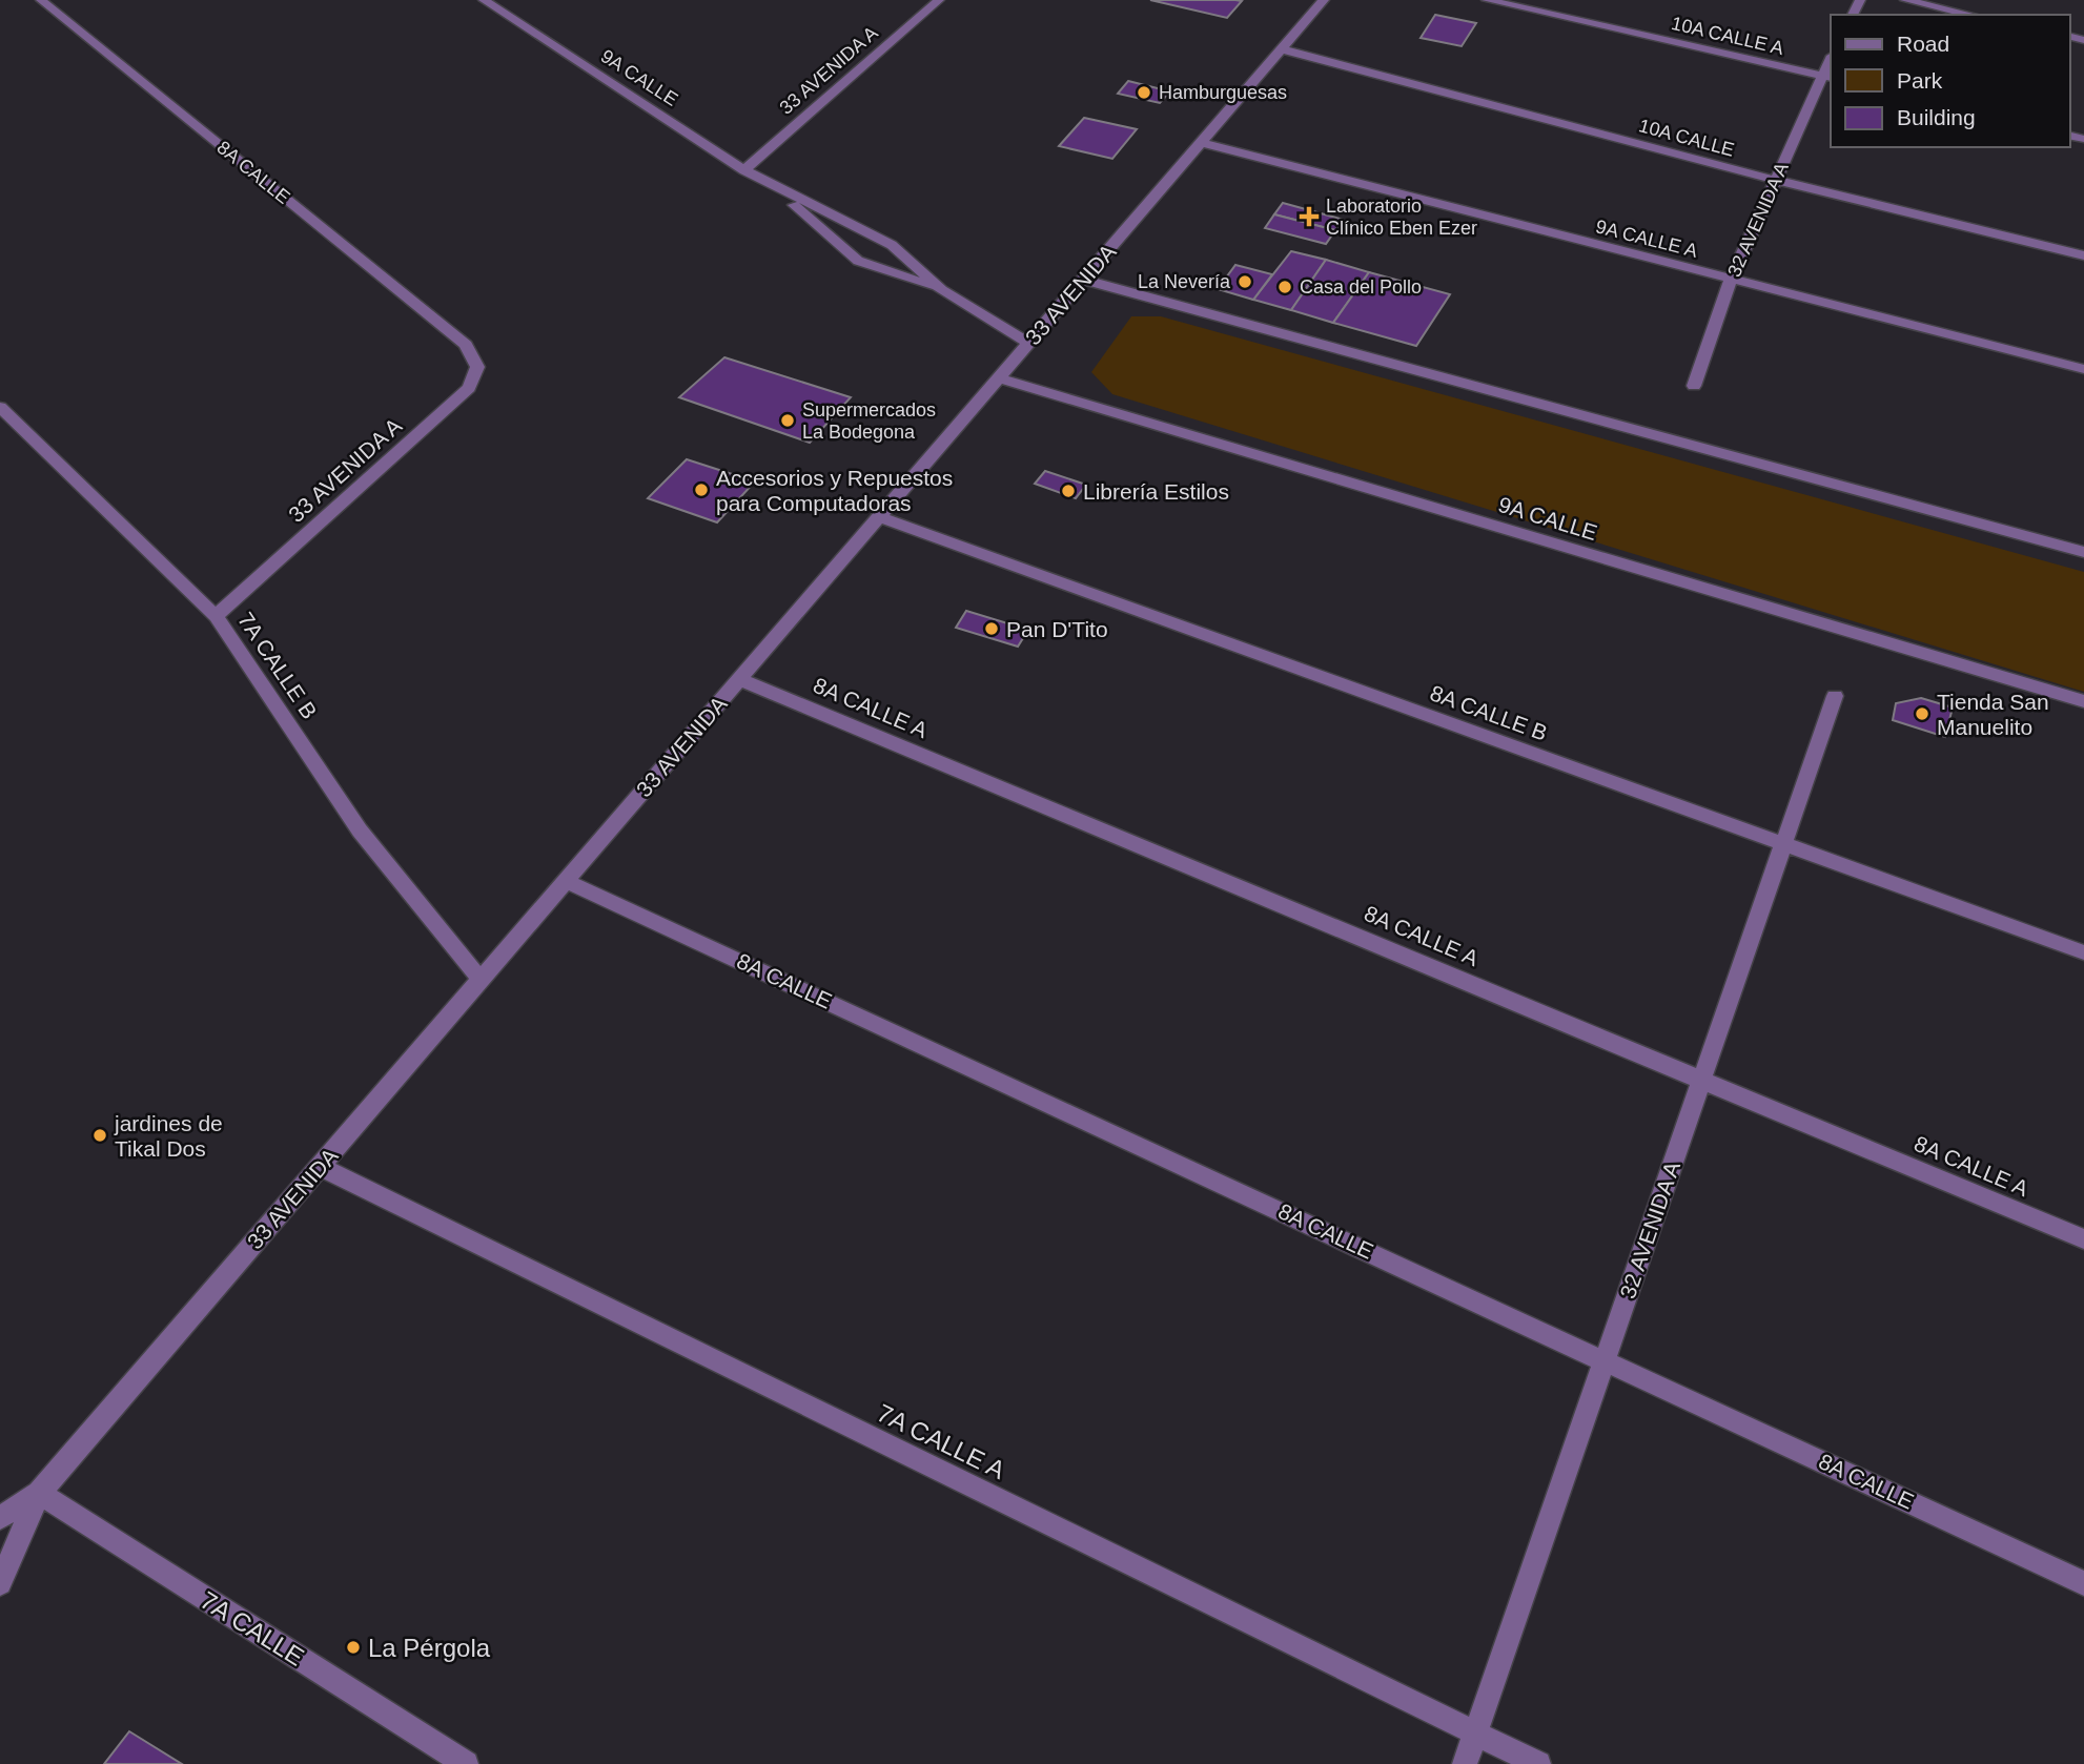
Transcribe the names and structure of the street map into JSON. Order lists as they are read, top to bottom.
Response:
{
  "streets": {
    "street": [
      "10A CALLE A",
      "33 AVENIDA A",
      "9A CALLE",
      "10A CALLE",
      "8A CALLE",
      "32 AVENIDA A",
      "9A CALLE A",
      "33 AVENIDA",
      "7A CALLE B",
      "8A CALLE A",
      "8A CALLE B",
      "7A CALLE A",
      "7A CALLE"
    ]
  },
  "crossings": [
    ["10A CALLE A", "32 AVENIDA A"],
    ["33 AVENIDA A", "9A CALLE"],
    ["33 AVENIDA A", "8A CALLE"],
    ["33 AVENIDA A", "7A CALLE B"],
    ["9A CALLE", "33 AVENIDA"],
    ["10A CALLE", "32 AVENIDA A"],
    ["10A CALLE", "33 AVENIDA"],
    ["8A CALLE", "32 AVENIDA A"],
    ["8A CALLE", "33 AVENIDA"],
    ["32 AVENIDA A", "9A CALLE A"],
    ["32 AVENIDA A", "8A CALLE A"],
    ["32 AVENIDA A", "8A CALLE B"],
    ["32 AVENIDA A", "7A CALLE A"],
    ["9A CALLE A", "33 AVENIDA"],
    ["33 AVENIDA", "7A CALLE B"],
    ["33 AVENIDA", "8A CALLE A"],
    ["33 AVENIDA", "8A CALLE B"],
    ["33 AVENIDA", "7A CALLE A"],
    ["33 AVENIDA", "7A CALLE"]
  ],
  "places": {
    "other": [
      "Hamburguesas",
      "La Nevería",
      "Casa del Pollo",
      "Supermercados La Bodegona",
      "Accesorios y Repuestos para Computadoras",
      "Librería Estilos",
      "Pan D'Tito",
      "Tienda San Manuelito",
      "jardines de Tikal Dos",
      "La Pérgola"
    ],
    "health": ["Laboratorio Clínico Eben Ezer"]
  },
  "legend": ["Road", "Park", "Building"]
}
